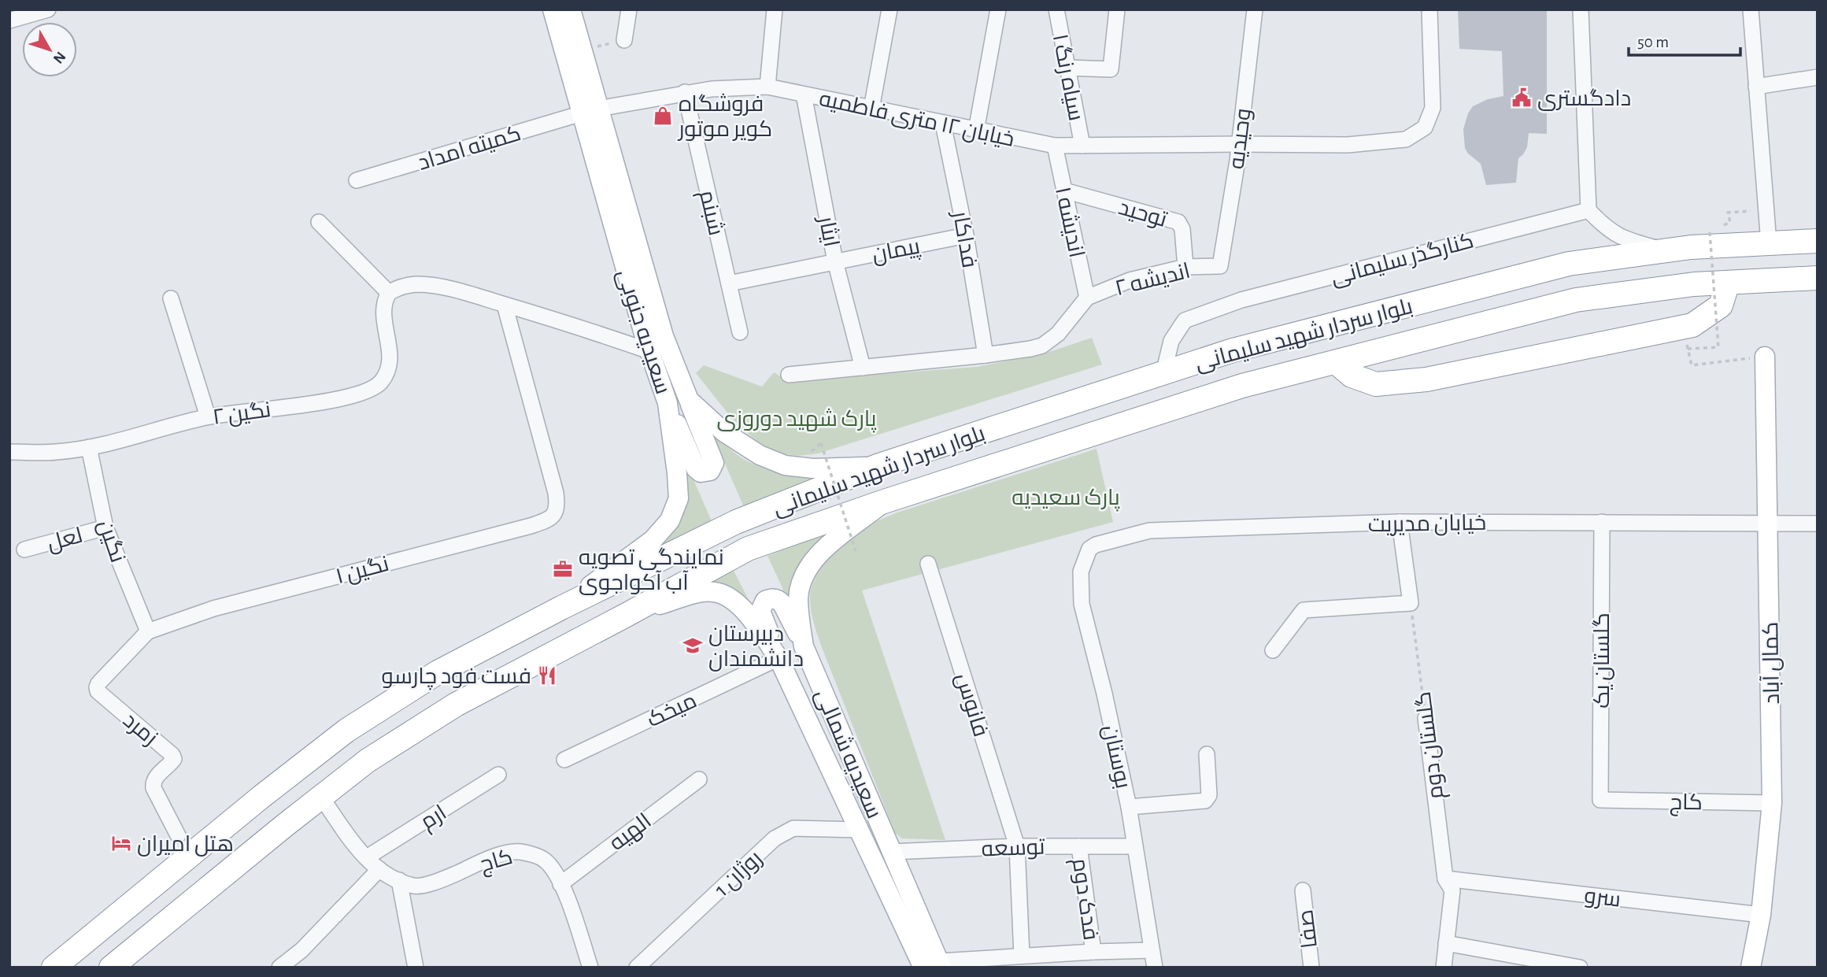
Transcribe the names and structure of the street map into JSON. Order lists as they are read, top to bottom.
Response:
{
  "streets": {
    "highway": ["بلوار سردار شهید سلیمانی"],
    "main road": ["سعیدیه جنوبی", "کمال آباد", "سعیدیه شمالی"],
    "street": [
      "سیاه رنگ ۱",
      "خیابان ۱۲ متری فاطمیه",
      "وحیدیه",
      "کمیته امداد",
      "شبنم",
      "توحید",
      "اندیشه ۱",
      "ایثار",
      "فداکار",
      "پیمان",
      "کنارگذر سلیمانی",
      "اندیشه ۲",
      "نگین ۲",
      "خیابان مدیریت",
      "لعل",
      "نگین",
      "نگین ۱",
      "گلستان یک",
      "فانوس",
      "میخک",
      "زمرد",
      "گلستان دوم",
      "بوستان",
      "کاج",
      "ارم",
      "الهیه",
      "توسعه",
      "روژان 1",
      "سرو",
      "فدک دوم",
      "صفا"
    ]
  },
  "crossings": [
    ["سیاه رنگ ۱", "خیابان ۱۲ متری فاطمیه"],
    ["خیابان ۱۲ متری فاطمیه", "وحیدیه"],
    ["خیابان ۱۲ متری فاطمیه", "کمیته امداد"],
    ["خیابان ۱۲ متری فاطمیه", "شبنم"],
    ["خیابان ۱۲ متری فاطمیه", "اندیشه ۱"],
    ["خیابان ۱۲ متری فاطمیه", "ایثار"],
    ["خیابان ۱۲ متری فاطمیه", "فداکار"],
    ["خیابان ۱۲ متری فاطمیه", "سعیدیه جنوبی"],
    ["وحیدیه", "اندیشه ۲"],
    ["کمیته امداد", "سعیدیه جنوبی"],
    ["شبنم", "پیمان"],
    ["توحید", "اندیشه ۱"],
    ["توحید", "اندیشه ۲"],
    ["اندیشه ۱", "اندیشه ۲"],
    ["ایثار", "پیمان"],
    ["فداکار", "پیمان"],
    ["کنارگذر سلیمانی", "بلوار سردار شهید سلیمانی"],
    ["سعیدیه جنوبی", "بلوار سردار شهید سلیمانی"],
    ["بلوار سردار شهید سلیمانی", "سعیدیه شمالی"],
    ["نگین ۲", "نگین"],
    ["خیابان مدیریت", "گلستان یک"],
    ["خیابان مدیریت", "کمال آباد"],
    ["خیابان مدیریت", "بوستان"],
    ["لعل", "نگین"],
    ["نگین", "نگین ۱"],
    ["نگین", "زمرد"],
    ["نگین ۱", "زمرد"],
    ["گلستان یک", "کاج"],
    ["کمال آباد", "کاج"],
    ["کمال آباد", "سرو"],
    ["فانوس", "توسعه"],
    ["میخک", "سعیدیه شمالی"],
    ["گلستان دوم", "سرو"],
    ["سعیدیه شمالی", "توسعه"],
    ["سعیدیه شمالی", "روژان 1"],
    ["بوستان", "توسعه"],
    ["کاج", "الهیه"],
    ["توسعه", "فدک دوم"]
  ],
  "parks": ["پارک شهید دوروزی", "پارک سعیدیه"],
  "places": {
    "public building": ["دادگستری"],
    "shop": ["فروشگاه کویر موتور"],
    "office": ["نمایندگی تصویه آب آکواجوی"],
    "school or university": ["دبیرستان دانشمندان"],
    "restaurant": ["فست فود چارسو"],
    "hotel": ["هتل امیران"]
  },
  "scale_bar": "50 m",
  "north": "bottom right"
}
